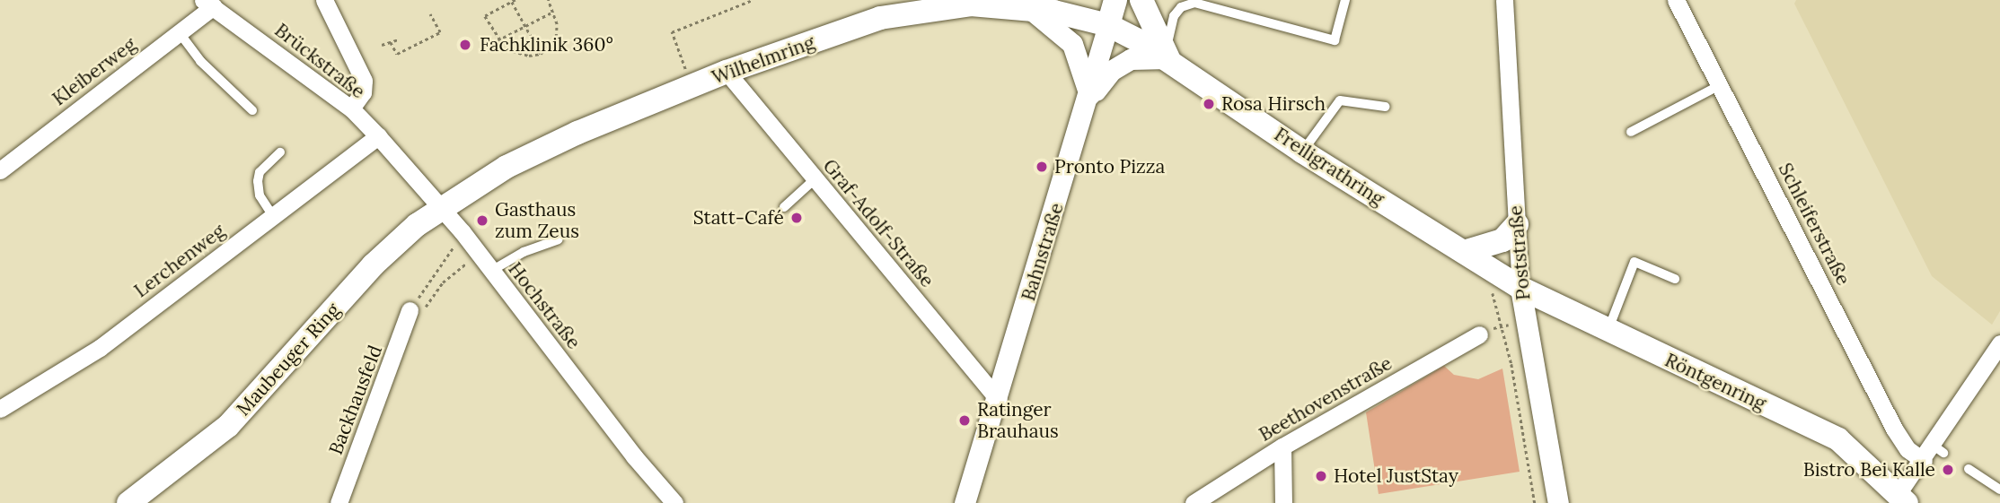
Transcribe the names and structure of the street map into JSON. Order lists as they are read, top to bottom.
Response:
{
  "streets": {
    "main road": [
      "Wilhelmring",
      "Freiligrathring",
      "Bahnstraße",
      "Maubeuger Ring",
      "Röntgenring"
    ],
    "street": [
      "Brückstraße",
      "Kleiberweg",
      "Graf-Adolf-Straße",
      "Schleiferstraße",
      "Poststraße",
      "Lerchenweg",
      "Hochstraße",
      "Beethovenstraße",
      "Backhausfeld"
    ]
  },
  "crossings": [
    ["Wilhelmring", "Freiligrathring"],
    ["Wilhelmring", "Graf-Adolf-Straße"],
    ["Wilhelmring", "Bahnstraße"],
    ["Wilhelmring", "Hochstraße"],
    ["Wilhelmring", "Maubeuger Ring"],
    ["Brückstraße", "Kleiberweg"],
    ["Brückstraße", "Lerchenweg"],
    ["Brückstraße", "Hochstraße"],
    ["Freiligrathring", "Bahnstraße"],
    ["Freiligrathring", "Poststraße"],
    ["Freiligrathring", "Röntgenring"],
    ["Graf-Adolf-Straße", "Bahnstraße"],
    ["Poststraße", "Röntgenring"],
    ["Lerchenweg", "Hochstraße"],
    ["Hochstraße", "Maubeuger Ring"]
  ],
  "places": [
    "Fachklinik 360°",
    "Rosa Hirsch",
    "Pronto Pizza",
    "Statt-Café",
    "Gasthaus zum Zeus",
    "Ratinger Brauhaus",
    "Bistro Bei Kalle",
    "Hotel JustStay"
  ]
}
